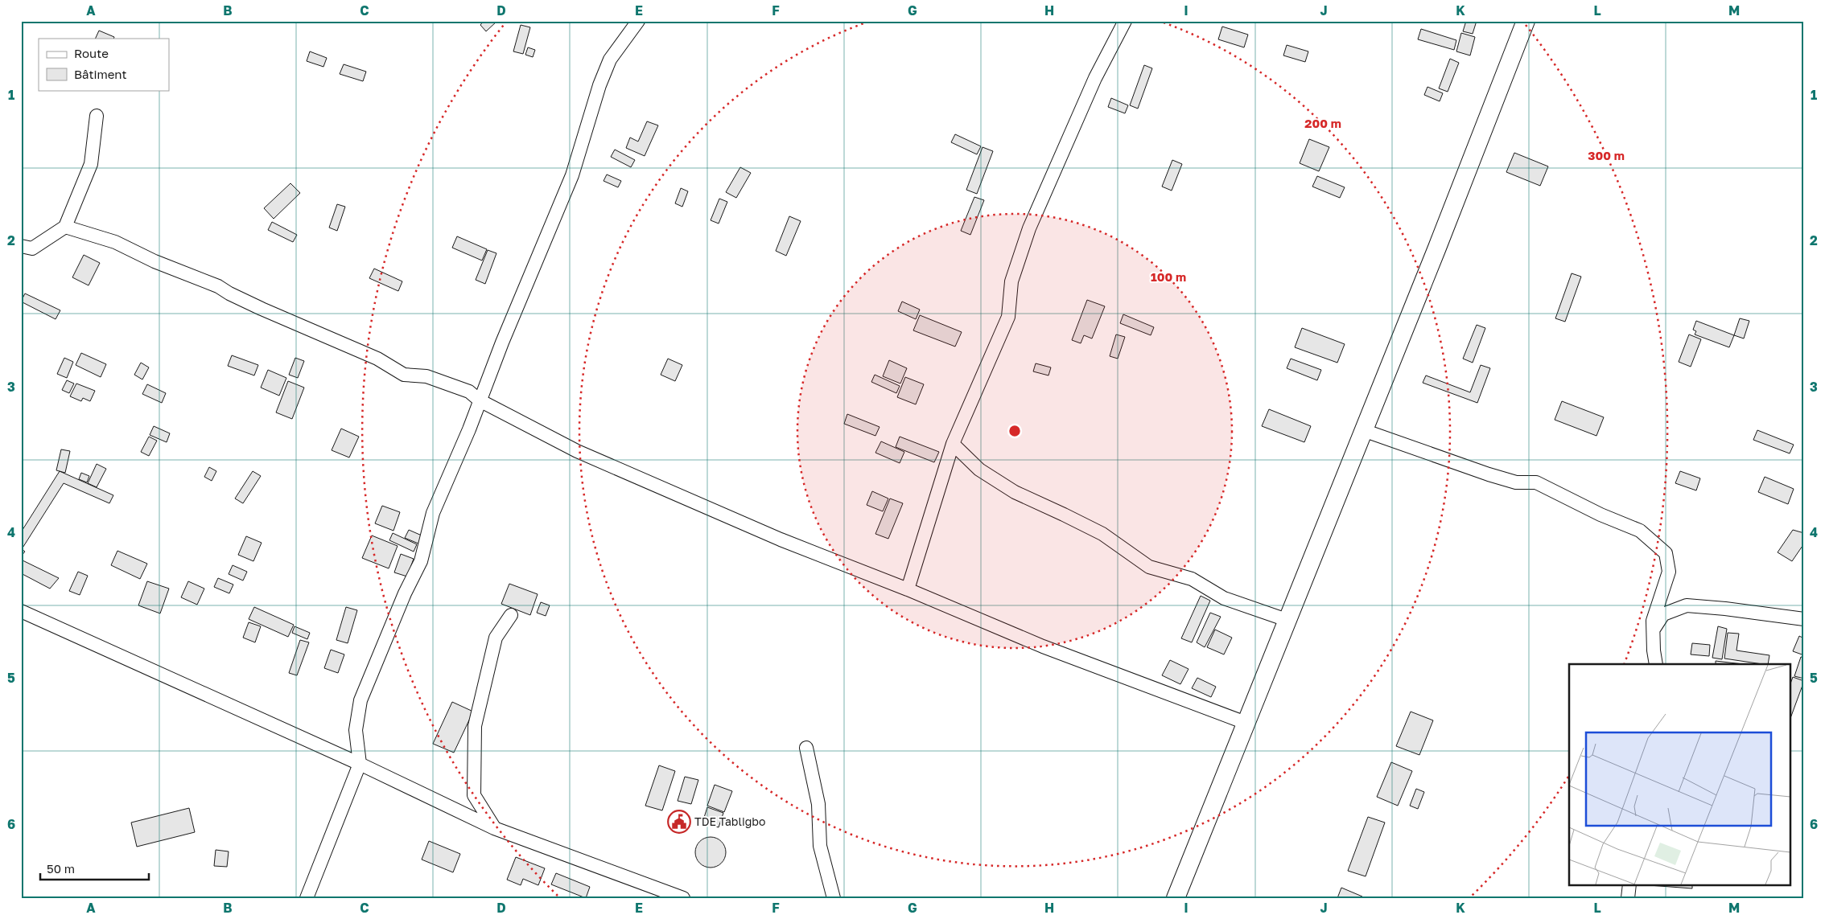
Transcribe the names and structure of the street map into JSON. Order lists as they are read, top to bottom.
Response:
{
  "places": {
    "public building": ["TDE Tabligbo"]
  },
  "legend": ["Route", "Bâtiment"],
  "scale_bar": "50 m",
  "grid": {
    "columns": [
      "A",
      "B",
      "C",
      "D",
      "E",
      "F",
      "G",
      "H",
      "I",
      "J",
      "K",
      "L",
      "M"
    ],
    "rows": [
      "1",
      "2",
      "3",
      "4",
      "5",
      "6"
    ]
  },
  "rings": ["200 m", "300 m", "100 m"]
}
